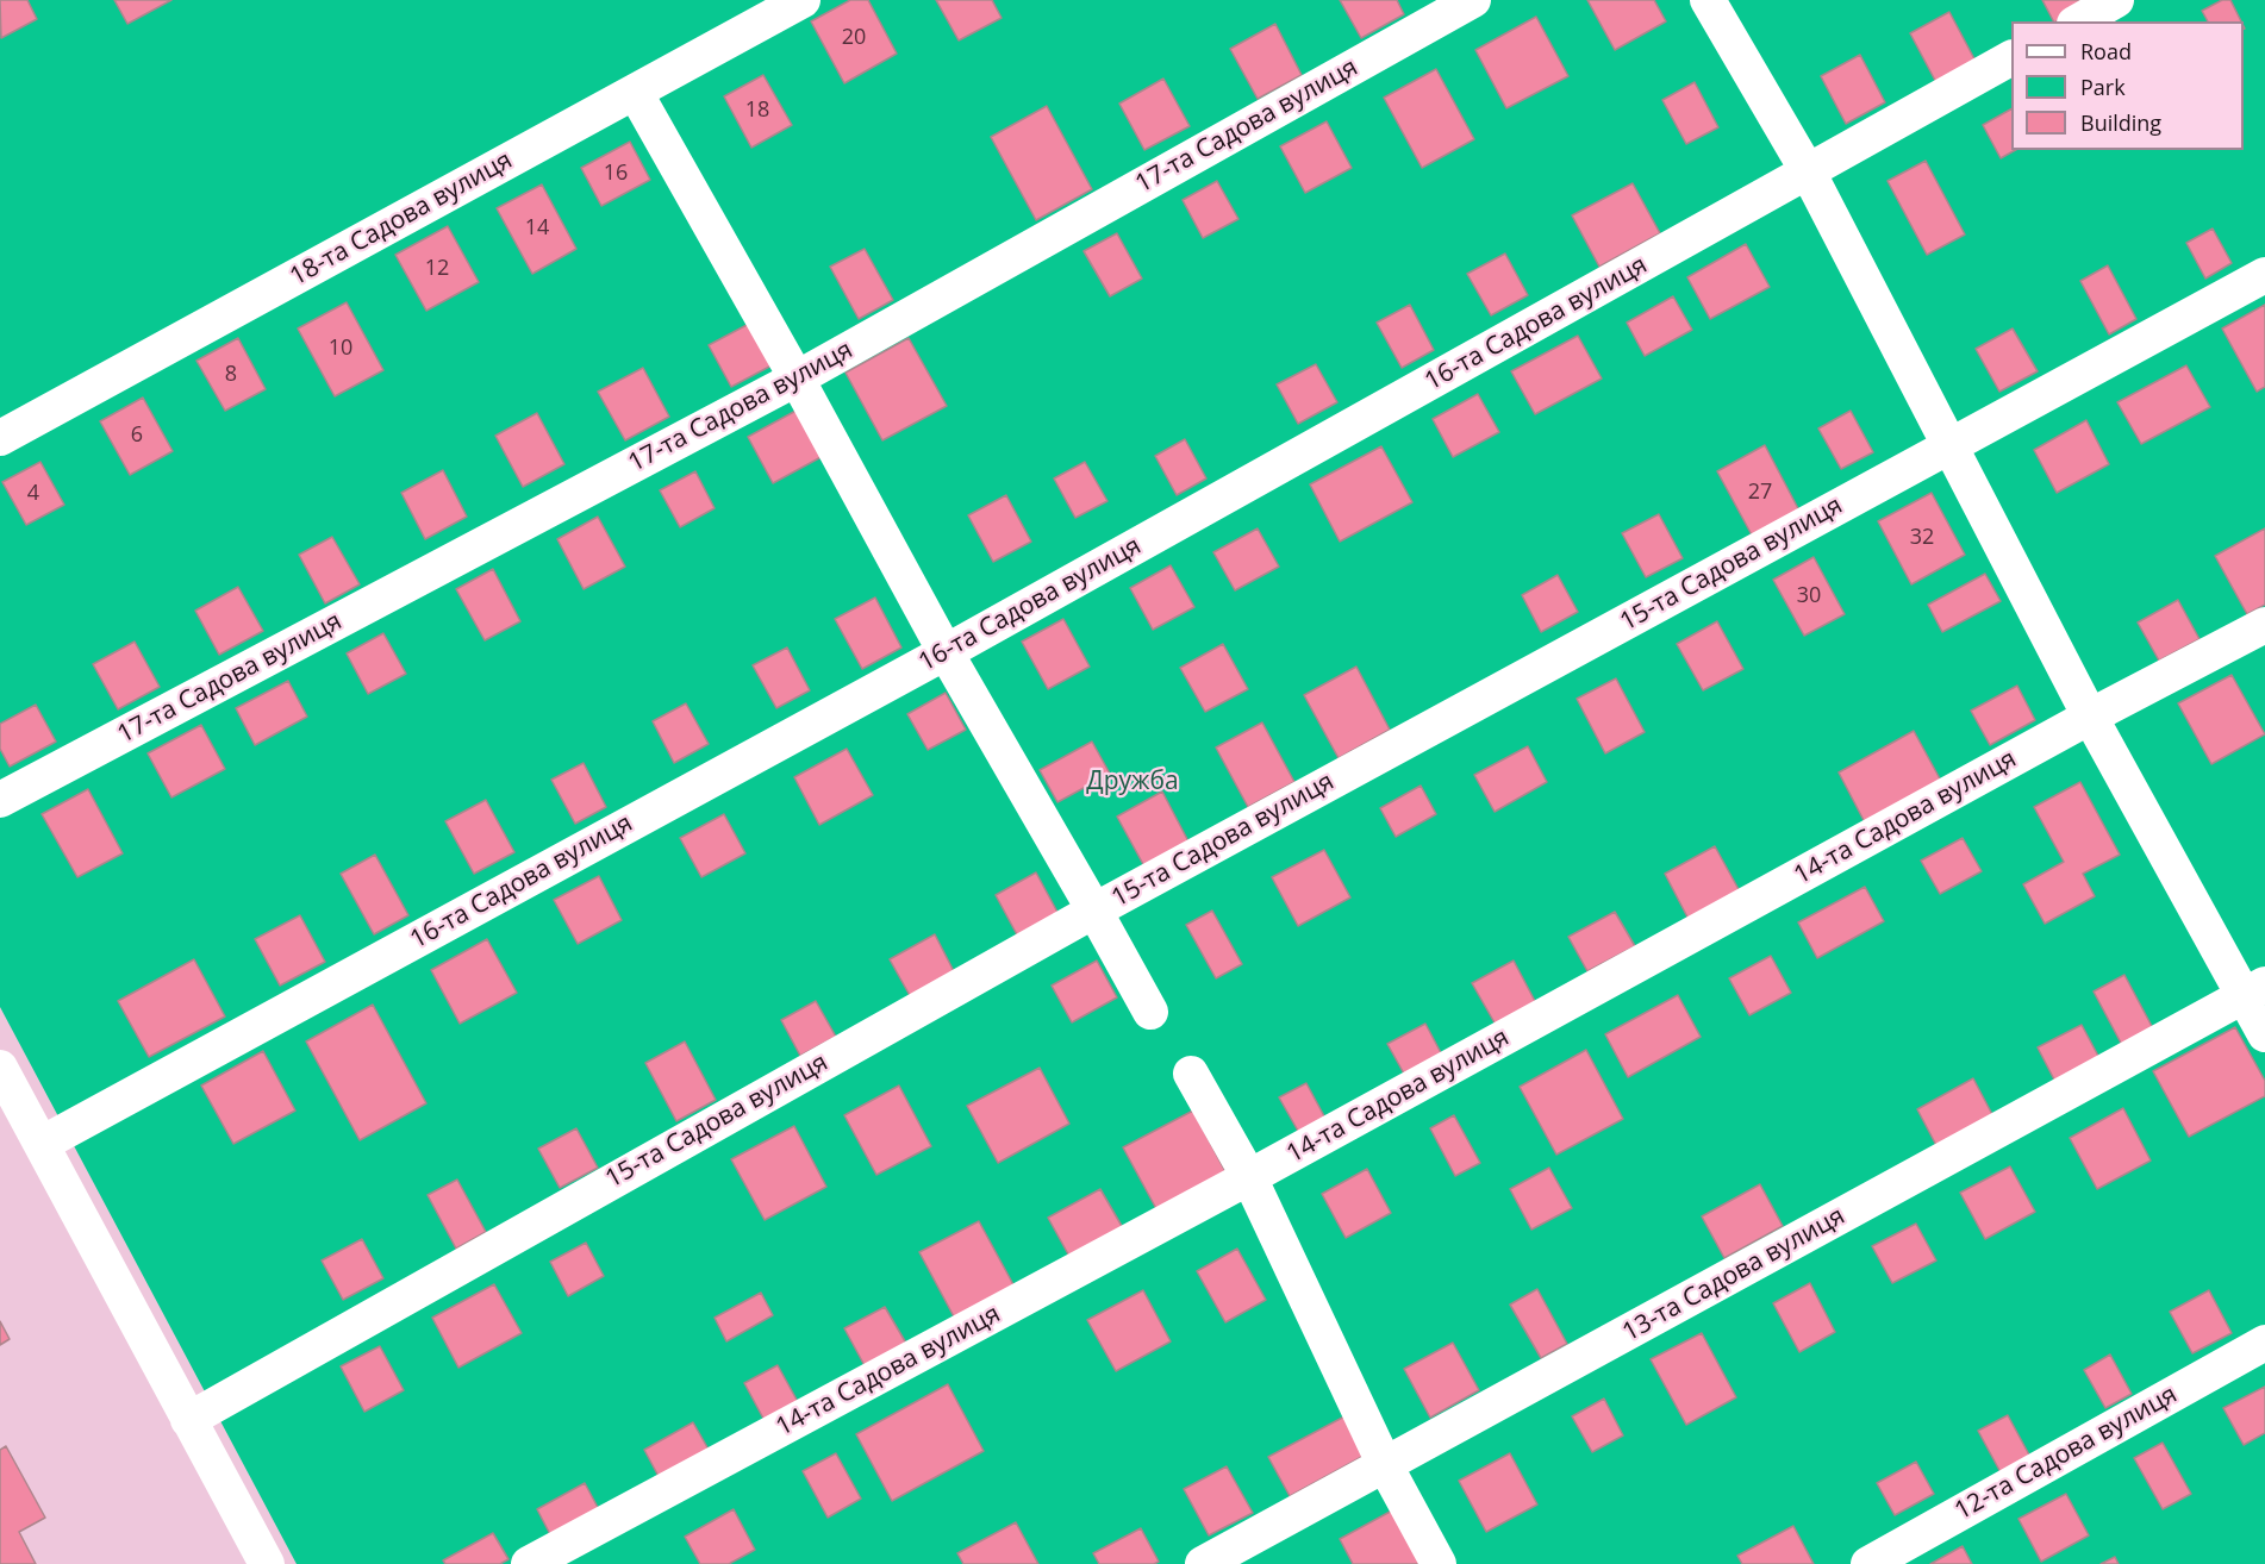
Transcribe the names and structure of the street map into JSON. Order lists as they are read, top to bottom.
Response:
{
  "streets": {
    "street": [
      "17-та Садова вулиця",
      "18-та Садова вулиця",
      "16-та Садова вулиця",
      "15-та Садова вулиця",
      "14-та Садова вулиця",
      "13-та Садова вулиця",
      "12-та Садова вулиця"
    ]
  },
  "parks": ["Дружба"],
  "house_numbers": [
    "20",
    "18",
    "16",
    "14",
    "12",
    "10",
    "8",
    "6",
    "27",
    "4",
    "32",
    "30"
  ],
  "legend": ["Road", "Park", "Building"]
}
